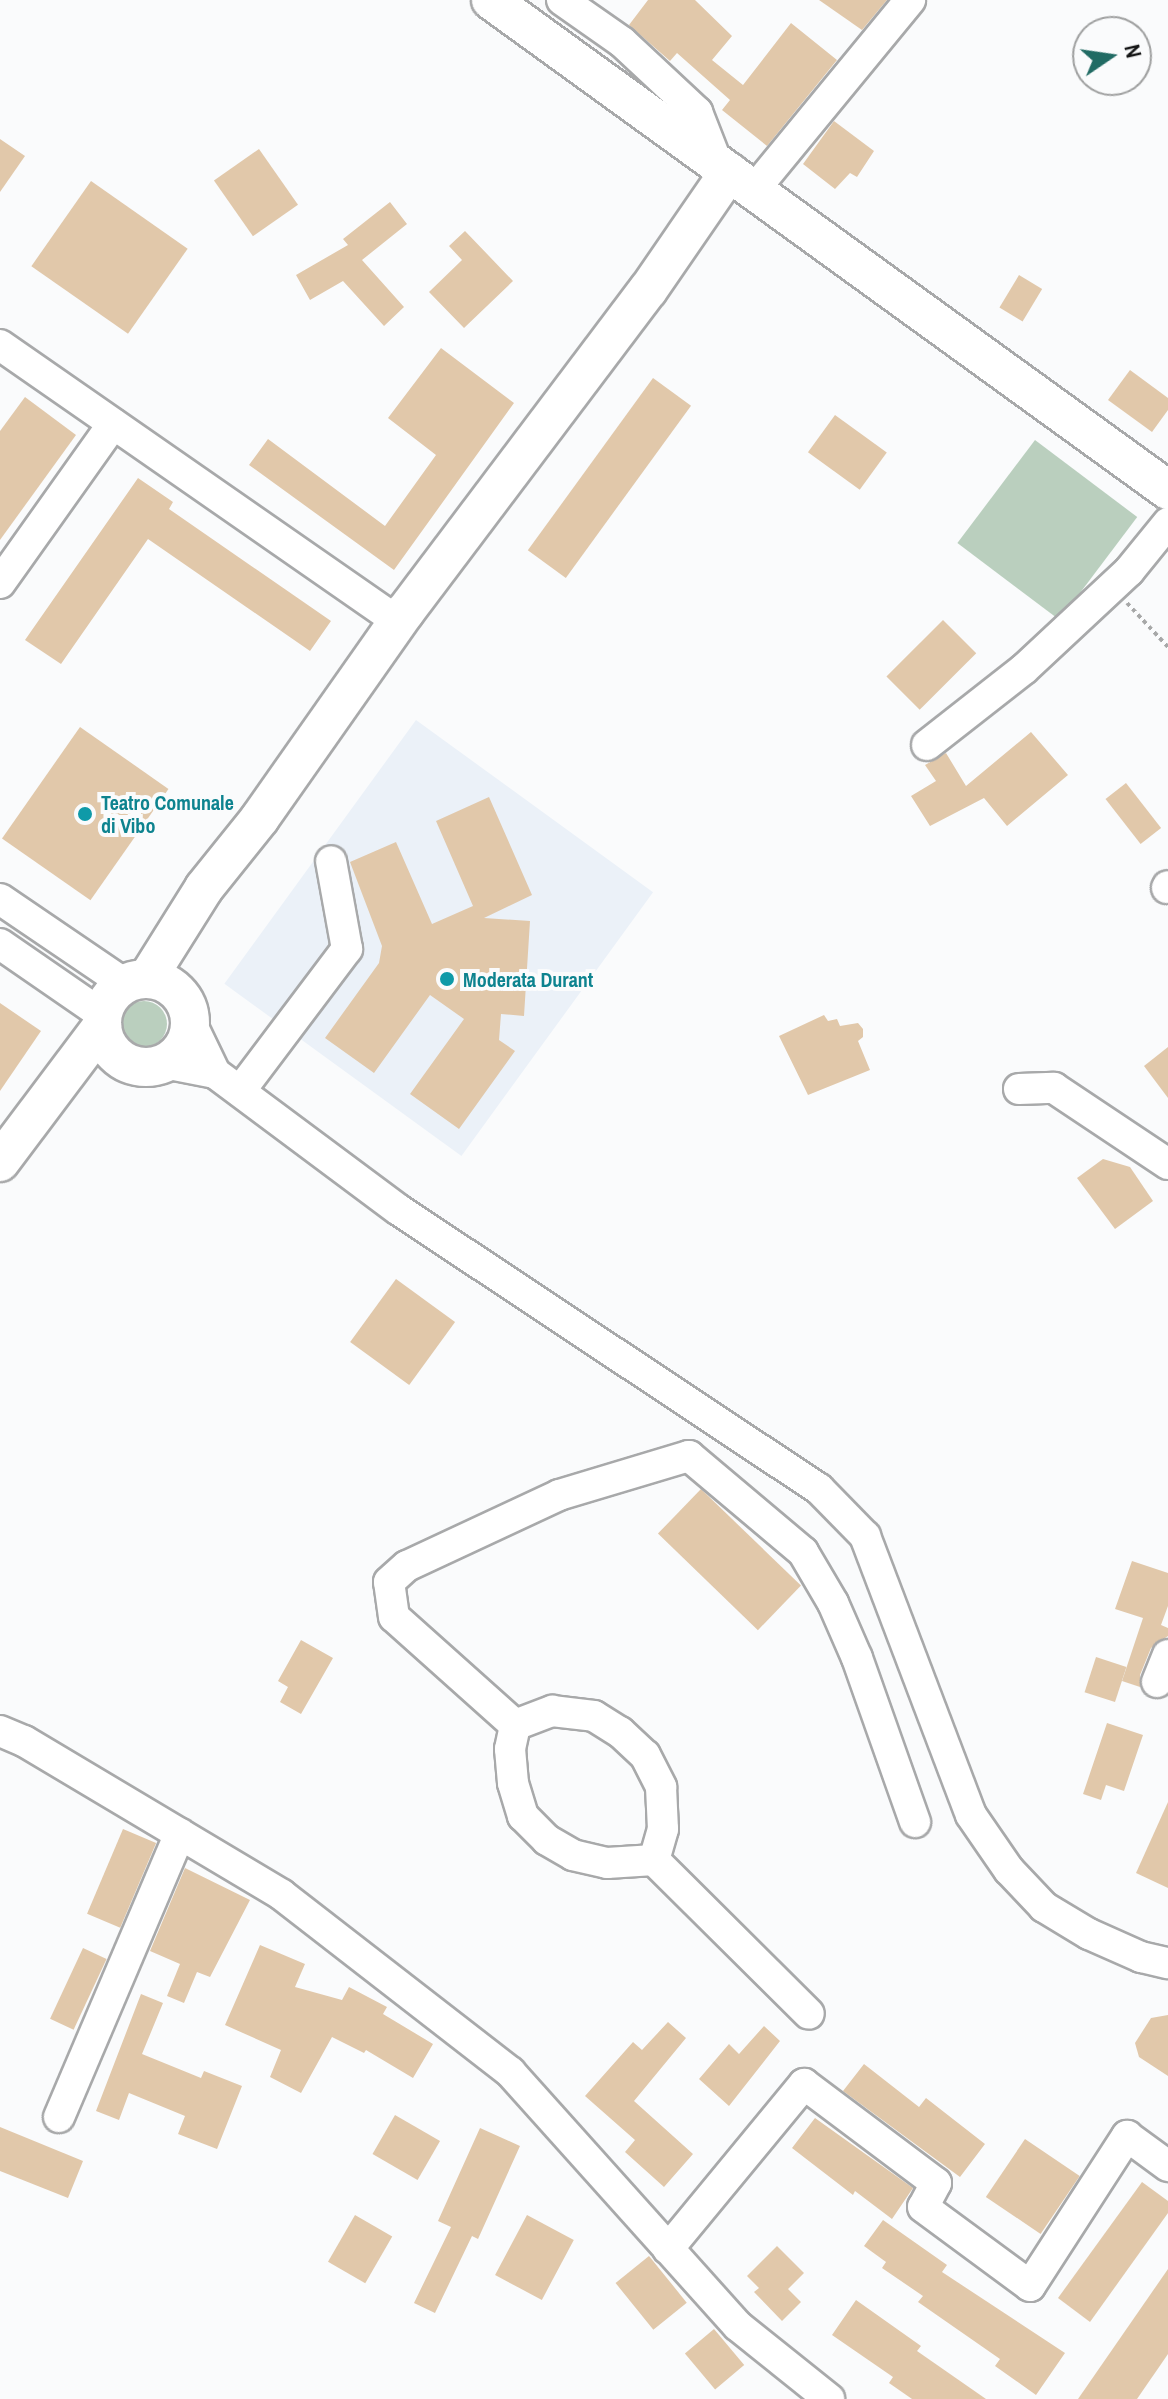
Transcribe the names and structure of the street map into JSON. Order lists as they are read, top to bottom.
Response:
{
  "places": ["Teatro Comunale di Vibo", "Moderata Durant"],
  "north": "right"
}
